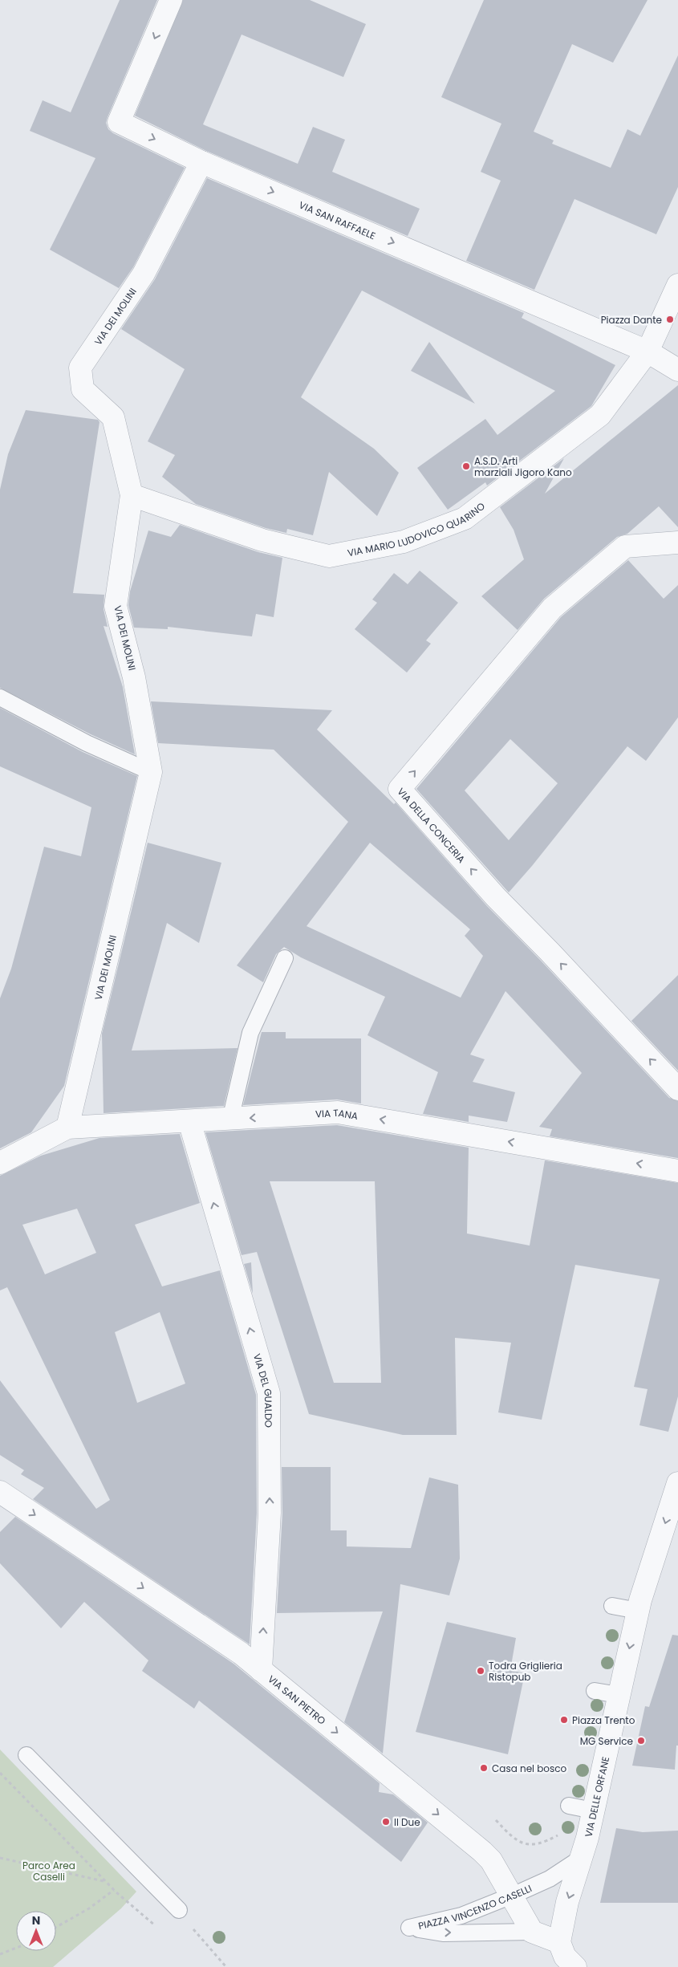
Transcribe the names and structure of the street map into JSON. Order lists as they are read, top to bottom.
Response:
{
  "streets": {
    "street": [
      "VIA SAN RAFFAELE",
      "VIA DEI MOLINI",
      "VIA MARIO LUDOVICO QUARINO",
      "VIA DELLA CONCERIA",
      "VIA TANA",
      "VIA DEL GUALDO",
      "VIA SAN PIETRO",
      "VIA DELLE ORFANE"
    ],
    "lane": ["PIAZZA VINCENZO CASELLI"]
  },
  "crossings": [
    ["VIA SAN RAFFAELE", "VIA DEI MOLINI"],
    ["VIA SAN RAFFAELE", "VIA MARIO LUDOVICO QUARINO"],
    ["VIA DEI MOLINI", "VIA MARIO LUDOVICO QUARINO"],
    ["VIA DEI MOLINI", "VIA TANA"],
    ["VIA TANA", "VIA DEL GUALDO"],
    ["VIA DEL GUALDO", "VIA SAN PIETRO"],
    ["VIA SAN PIETRO", "PIAZZA VINCENZO CASELLI"],
    ["VIA DELLE ORFANE", "PIAZZA VINCENZO CASELLI"]
  ],
  "one_way": [
    "VIA SAN RAFFAELE",
    "VIA TANA",
    "VIA DEL GUALDO",
    "VIA SAN PIETRO",
    "VIA DELLE ORFANE"
  ],
  "parks": ["Parco Area Caselli"],
  "places": [
    "Piazza Dante",
    "A.S.D. Arti marziali Jigoro Kano",
    "Todra Griglieria Ristopub",
    "Piazza Trento",
    "MG Service",
    "Casa nel bosco",
    "Il Due"
  ],
  "north": "top"
}
